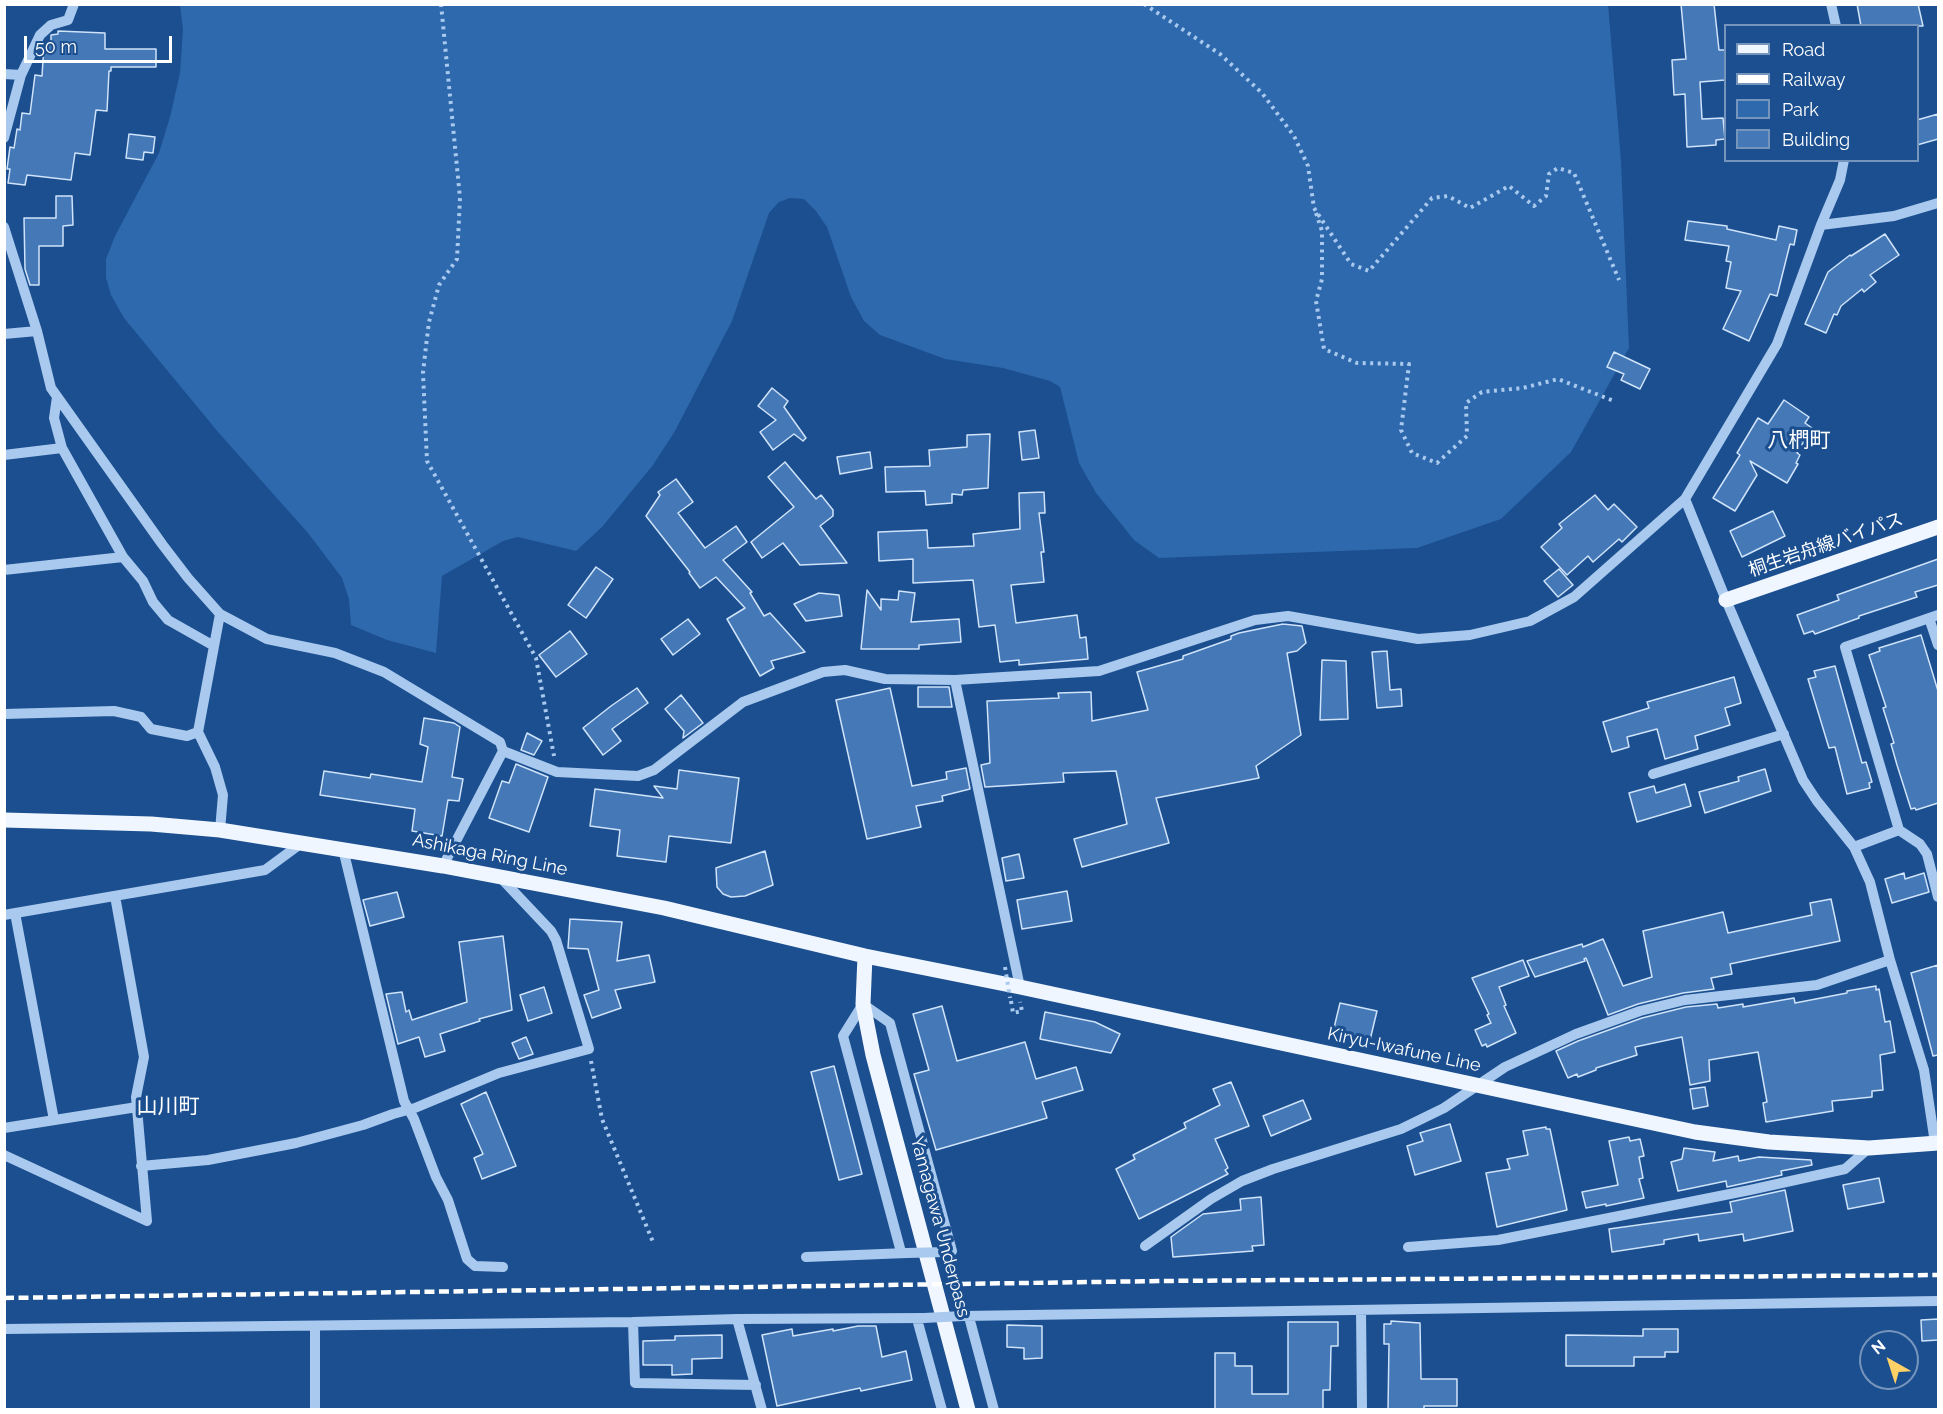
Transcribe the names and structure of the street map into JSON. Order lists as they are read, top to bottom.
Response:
{
  "streets": {
    "main road": [
      "桐生岩舟線バイパス",
      "Ashikaga Ring Line",
      "Kiryu-Iwafune Line",
      "Yamagawa Underpass"
    ]
  },
  "crossings": [
    ["Ashikaga Ring Line", "Kiryu-Iwafune Line"]
  ],
  "districts": ["八椚町", "山川町"],
  "legend": [
    "Road",
    "Railway",
    "Park",
    "Building"
  ],
  "scale_bar": "50 m",
  "north": "top left"
}
